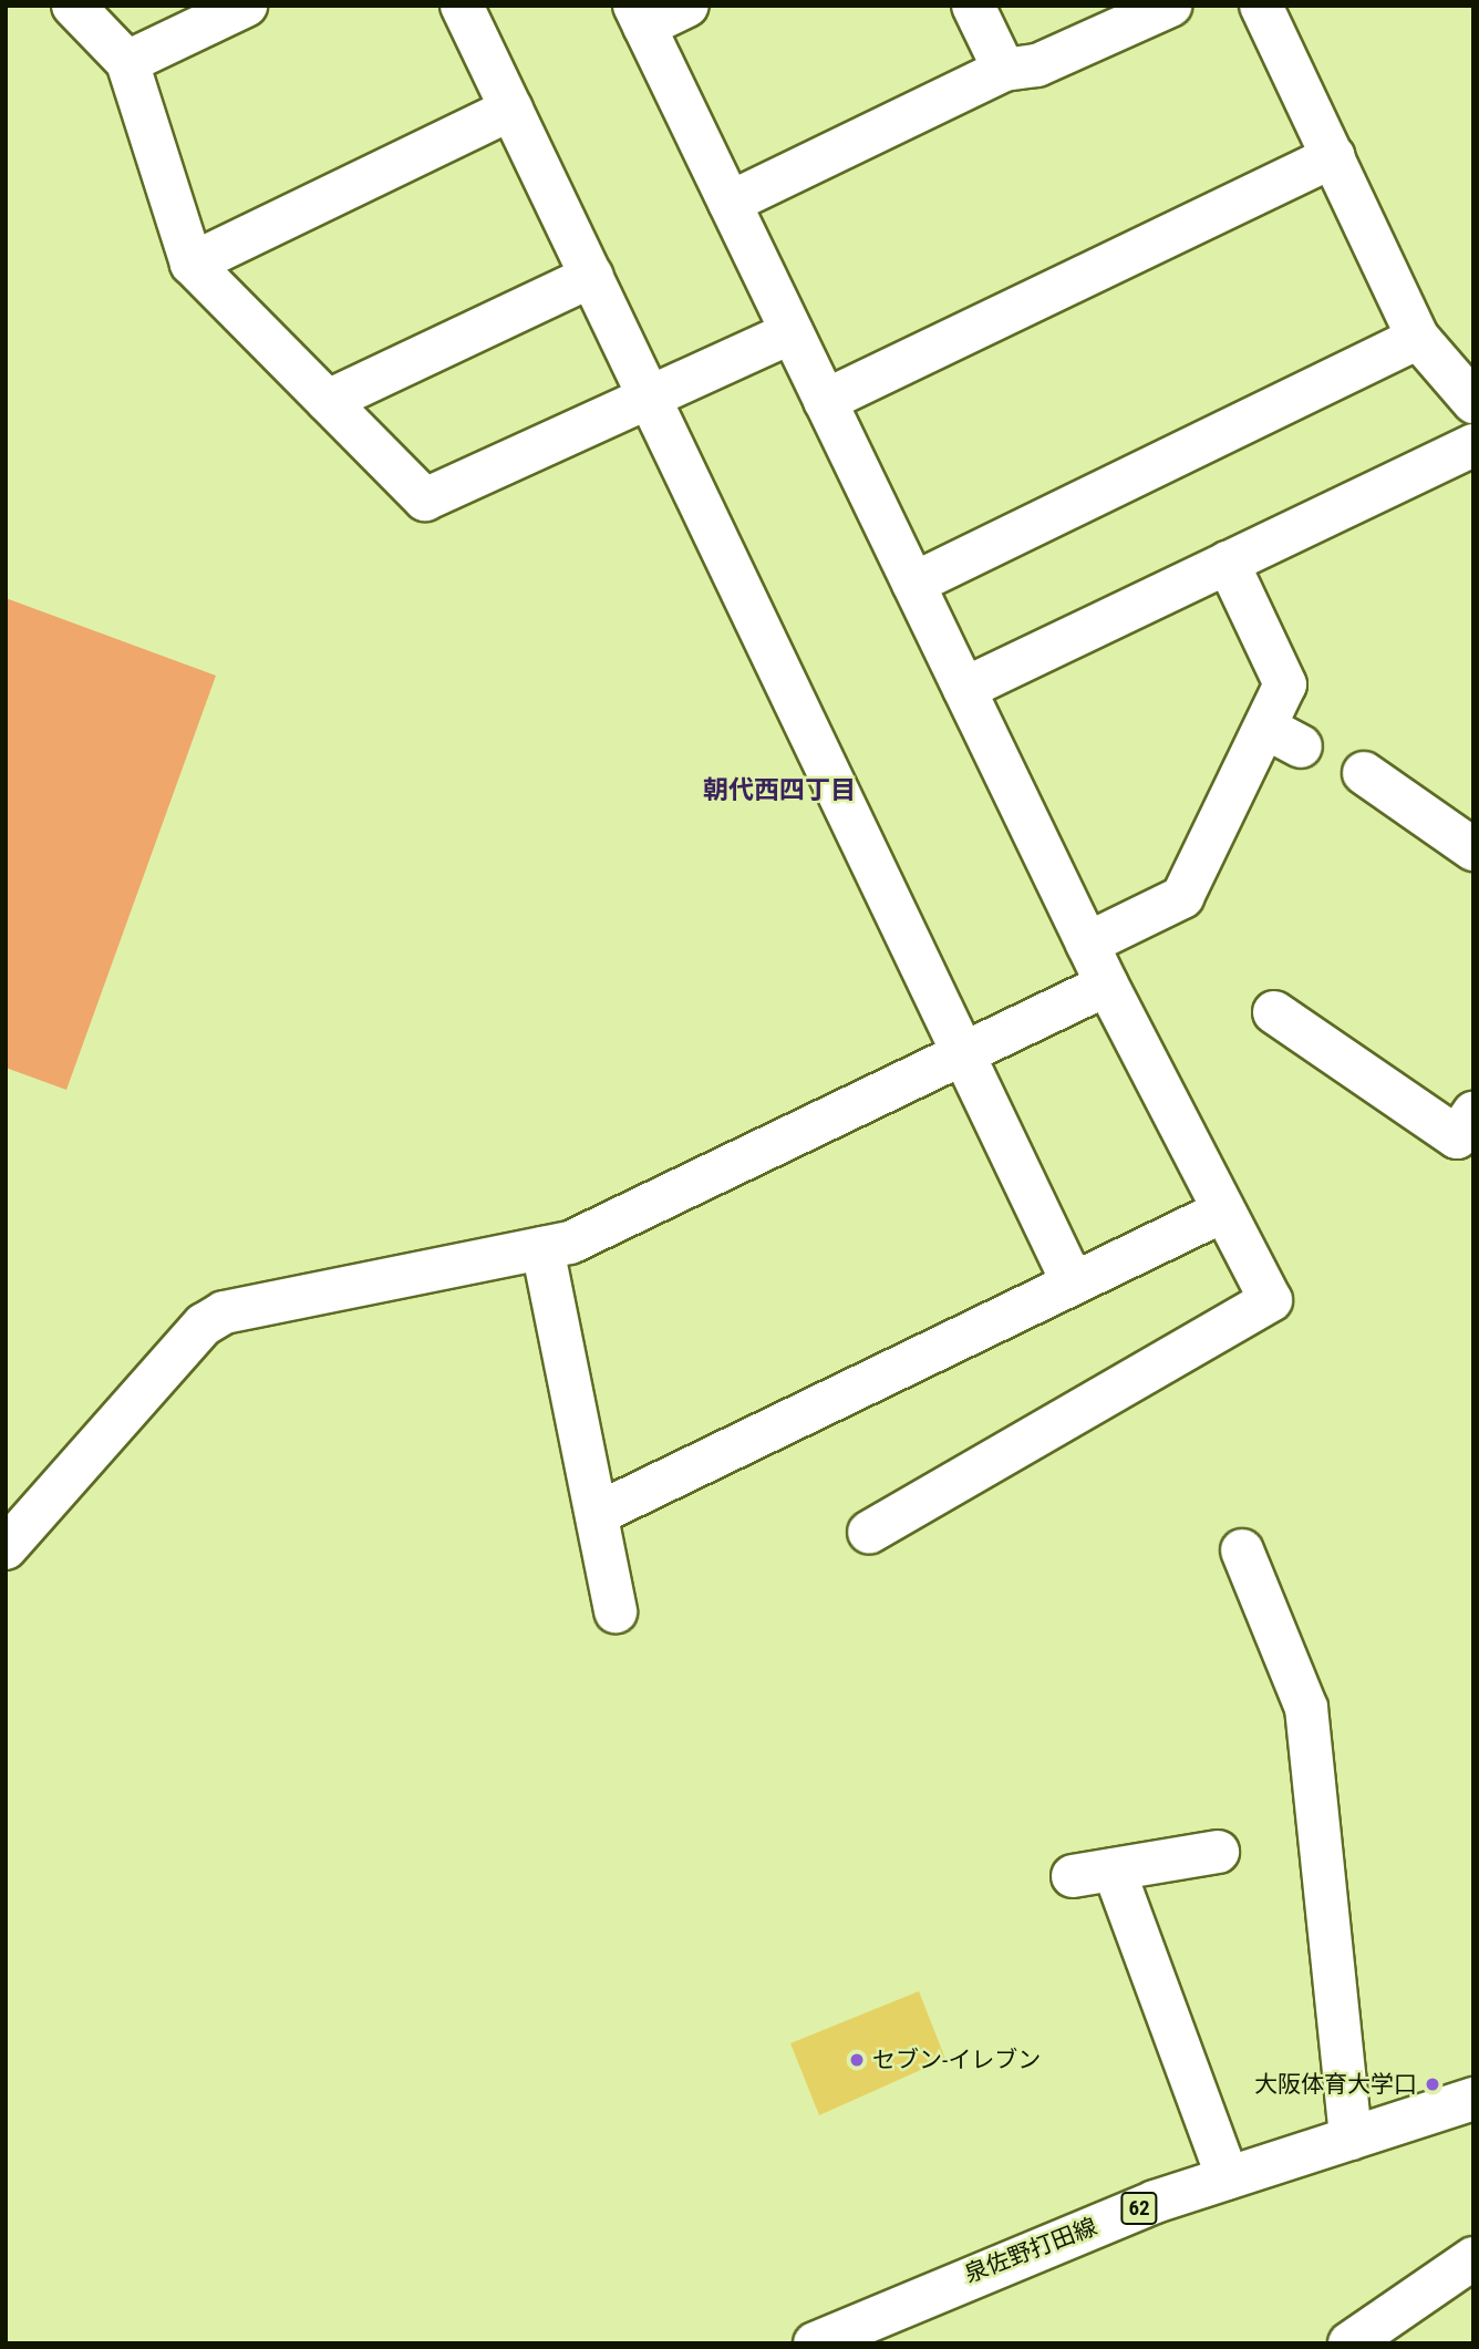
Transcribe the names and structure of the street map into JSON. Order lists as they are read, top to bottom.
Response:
{
  "streets": {
    "street": ["62", "泉佐野打田線"]
  },
  "districts": ["朝代西四丁目"],
  "places": ["セブン-イレブン", "大阪体育大学口"]
}
